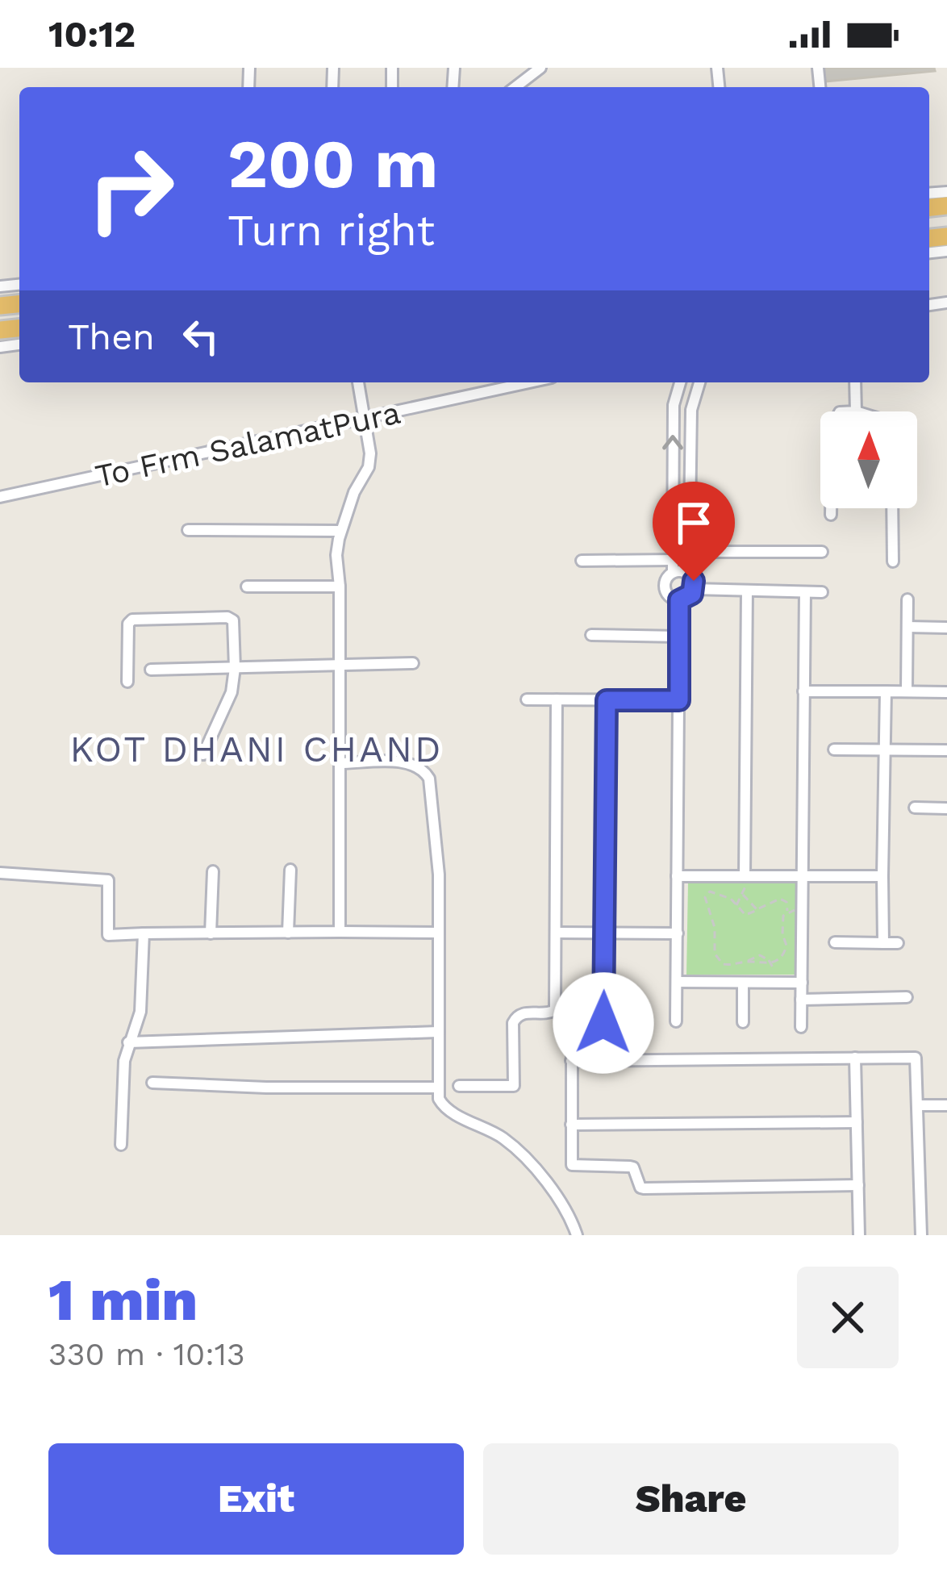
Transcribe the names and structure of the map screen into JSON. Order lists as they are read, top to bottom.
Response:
{
  "streets": {
    "street": ["To Frm SalamatPura"]
  },
  "districts": ["KOT DHANI CHAND"],
  "north": "top",
  "page": {
    "status": "10:12",
    "turn": ["200 m", "Turn right"],
    "then": "Then",
    "heading": ["1 min", "330 m · 10:13"],
    "buttons": ["Exit", "Share"]
  }
}
